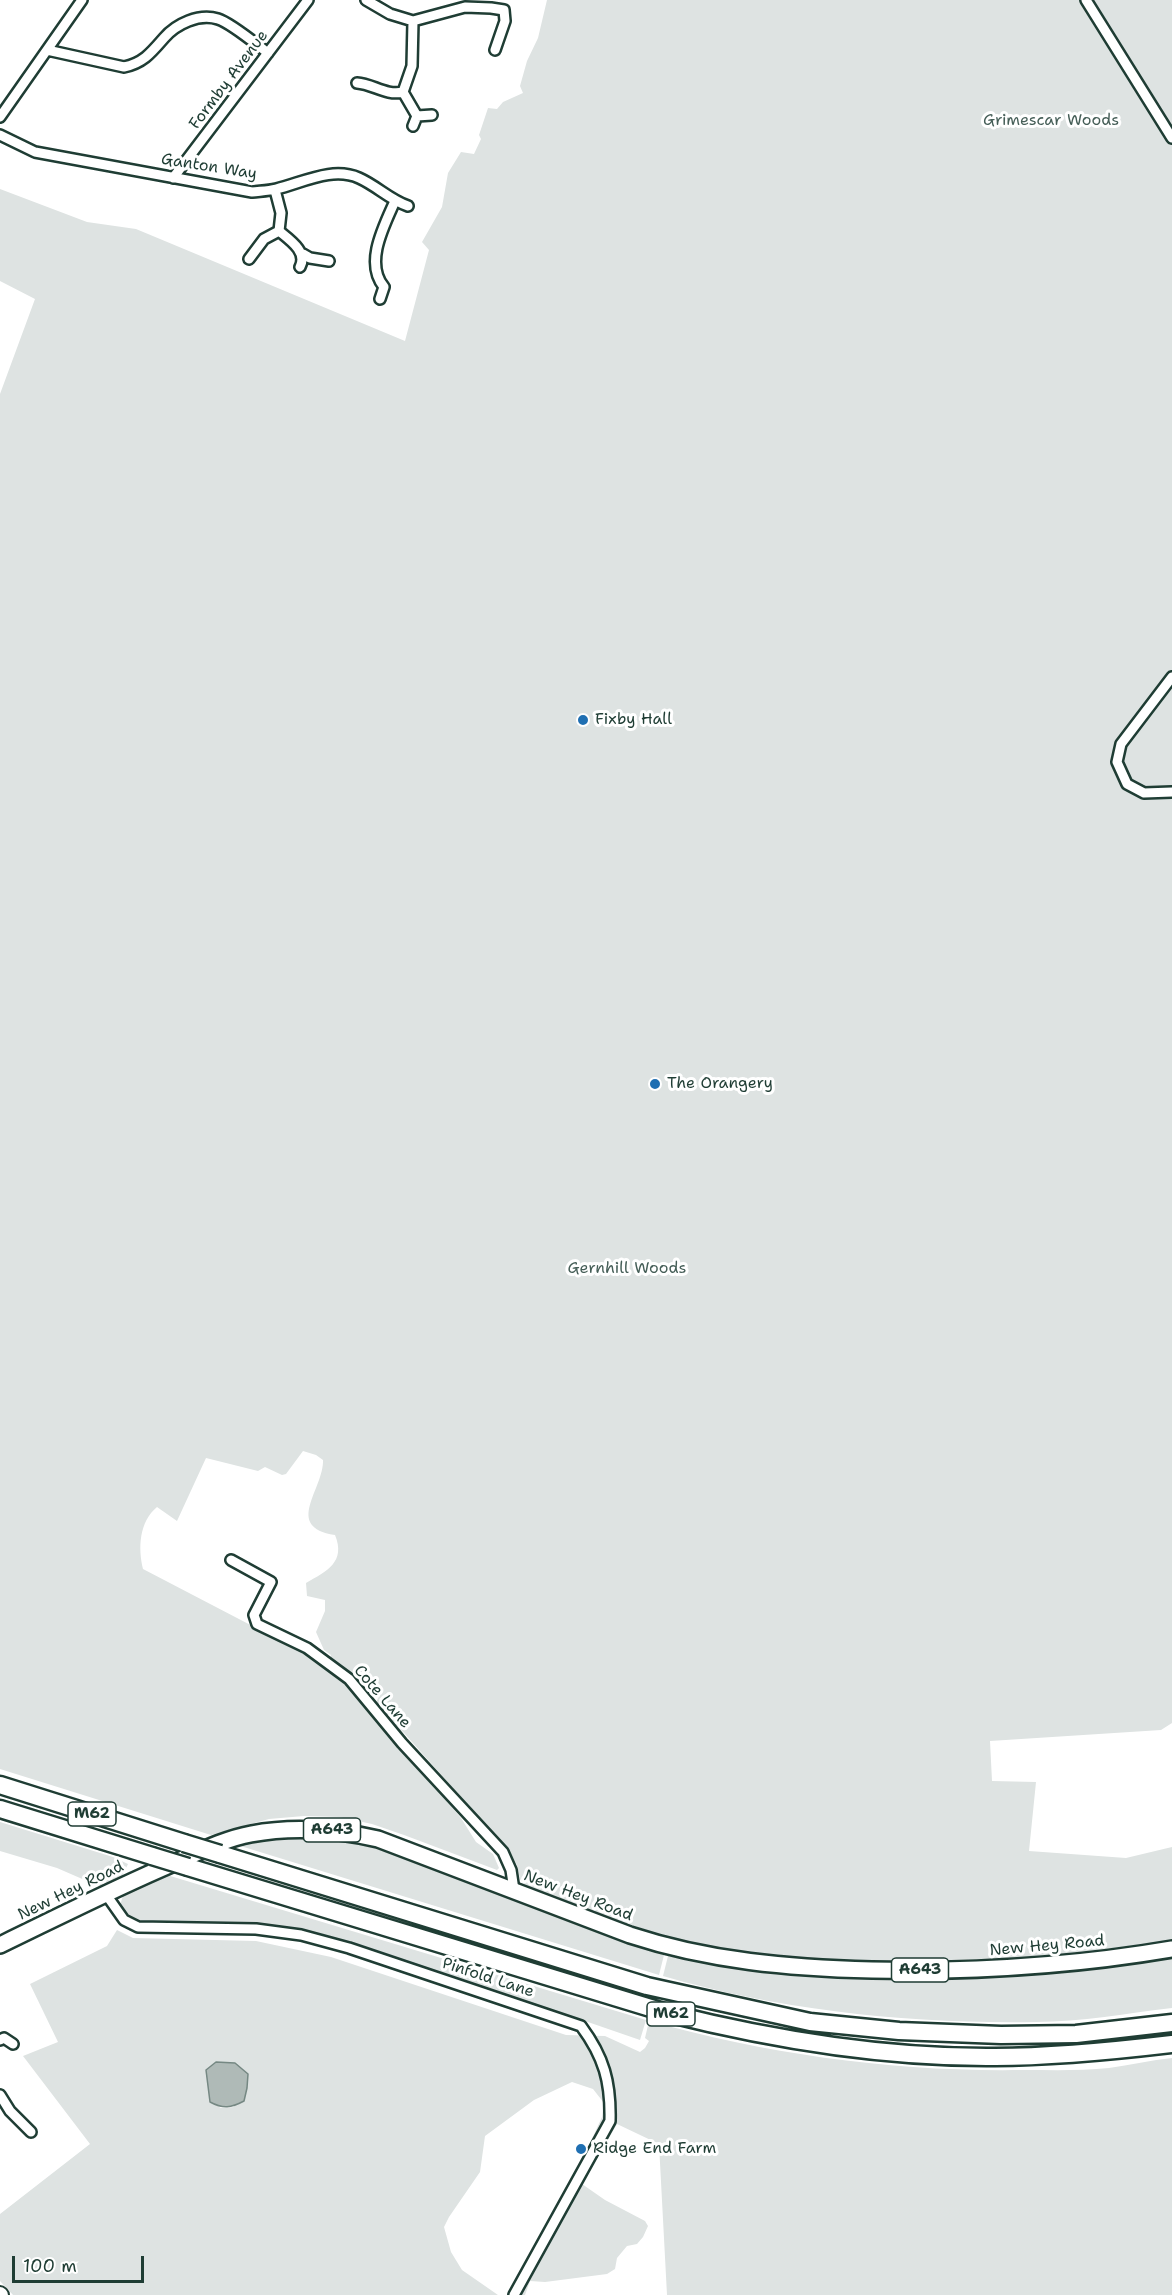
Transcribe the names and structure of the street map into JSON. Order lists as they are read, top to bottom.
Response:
{
  "streets": {
    "highway": ["M62"],
    "main road": ["A643", "New Hey Road"],
    "street": [
      "Formby Avenue",
      "Ganton Way",
      "Cote Lane",
      "Pinfold Lane"
    ]
  },
  "crossings": [
    ["Formby Avenue", "Ganton Way"],
    ["Cote Lane", "New Hey Road"],
    ["New Hey Road", "Pinfold Lane"]
  ],
  "parks": ["Grimescar Woods", "Gernhill Woods"],
  "places": ["Fixby Hall", "The Orangery", "Ridge End Farm"],
  "scale_bar": "100 m"
}
